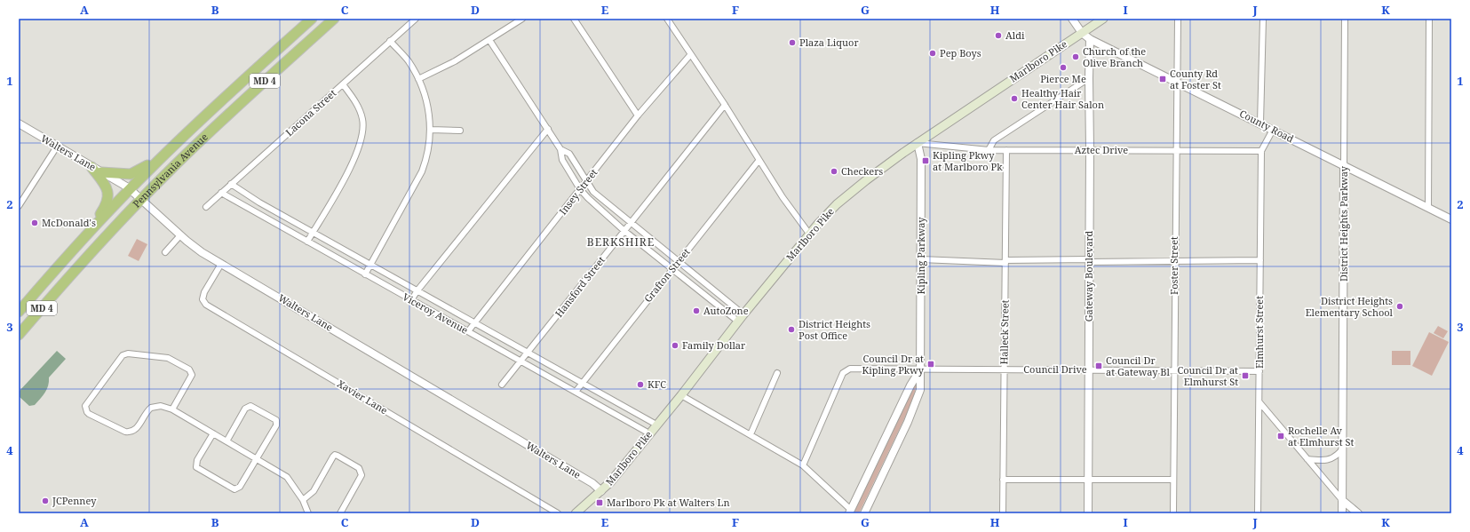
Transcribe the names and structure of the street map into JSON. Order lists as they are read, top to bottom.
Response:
{
  "streets": {
    "highway": ["MD 4", "Pennsylvania Avenue"],
    "main road": ["Marlboro Pike"],
    "street": [
      "Lacona Street",
      "County Road",
      "Aztec Drive",
      "Walters Lane",
      "Insey Street",
      "District Heights Parkway",
      "Kipling Parkway",
      "Foster Street",
      "Grafton Street",
      "Gateway Boulevard",
      "Hansford Street",
      "Viceroy Avenue",
      "Halleck Street",
      "Elmhurst Street",
      "Council Drive",
      "Xavier Lane"
    ]
  },
  "crossings": [
    ["Marlboro Pike", "County Road"],
    ["Marlboro Pike", "Aztec Drive"],
    ["Marlboro Pike", "Walters Lane"],
    ["Marlboro Pike", "Kipling Parkway"],
    ["Marlboro Pike", "Viceroy Avenue"],
    ["Lacona Street", "Viceroy Avenue"],
    ["County Road", "District Heights Parkway"],
    ["County Road", "Foster Street"],
    ["County Road", "Gateway Boulevard"],
    ["Aztec Drive", "Kipling Parkway"],
    ["Aztec Drive", "Foster Street"],
    ["Aztec Drive", "Gateway Boulevard"],
    ["Aztec Drive", "Halleck Street"],
    ["Aztec Drive", "Elmhurst Street"],
    ["Walters Lane", "Pennsylvania Avenue"],
    ["Walters Lane", "Xavier Lane"],
    ["Insey Street", "Viceroy Avenue"],
    ["Kipling Parkway", "Council Drive"],
    ["Foster Street", "Council Drive"],
    ["Grafton Street", "Viceroy Avenue"],
    ["Gateway Boulevard", "Council Drive"],
    ["Hansford Street", "Viceroy Avenue"],
    ["Halleck Street", "Council Drive"],
    ["Elmhurst Street", "Council Drive"]
  ],
  "districts": ["BERKSHIRE"],
  "places": {
    "other": [
      "Aldi",
      "Plaza Liquor",
      "Pep Boys",
      "Church of the Olive Branch",
      "Pierce Me",
      "Healthy Hair Center Hair Salon",
      "Checkers",
      "McDonald's",
      "District Heights Elementary School",
      "AutoZone",
      "District Heights Post Office",
      "Family Dollar",
      "KFC",
      "JCPenney"
    ],
    "transit": [
      "County Rd at Foster St",
      "Kipling Pkwy at Marlboro Pk",
      "Council Dr at Kipling Pkwy",
      "Council Dr at Gateway Bl",
      "Council Dr at Elmhurst St",
      "Rochelle Av at Elmhurst St",
      "Marlboro Pk at Walters Ln"
    ]
  },
  "grid": {
    "columns": [
      "A",
      "B",
      "C",
      "D",
      "E",
      "F",
      "G",
      "H",
      "I",
      "J",
      "K"
    ],
    "rows": [
      "1",
      "2",
      "3",
      "4"
    ]
  }
}
